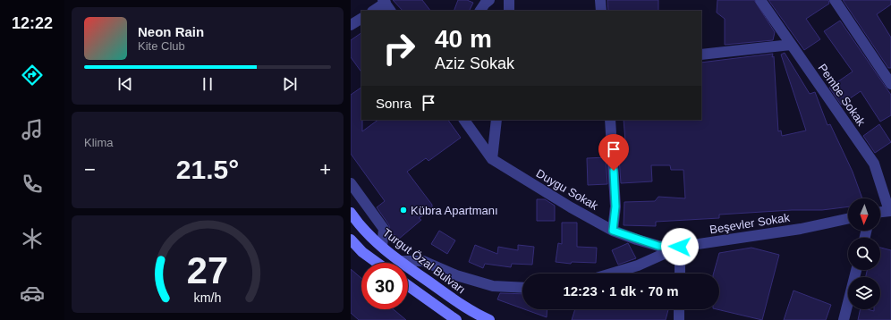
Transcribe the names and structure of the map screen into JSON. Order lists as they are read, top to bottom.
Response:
{
  "streets": {
    "street": [
      "Pembe Sokak",
      "Duygu Sokak",
      "Beşevler Sokak",
      "Turgut Özal Bulvarı"
    ]
  },
  "crossings": [
    ["Duygu Sokak", "Beşevler Sokak"]
  ],
  "places": ["Kübra Apartmanı"],
  "north": "bottom",
  "page": {
    "tabs": "12:22",
    "turn": ["40 m", "Aziz Sokak"],
    "song": ["Neon Rain", "Kite Club"],
    "then": "Sonra",
    "tile": "Klima",
    "heat": ["−", "21.5°", "+"],
    "limit": "30",
    "trip": "12:23 · 1 dk · 70 m",
    "gauge": ["27", "km/h"]
  }
}
